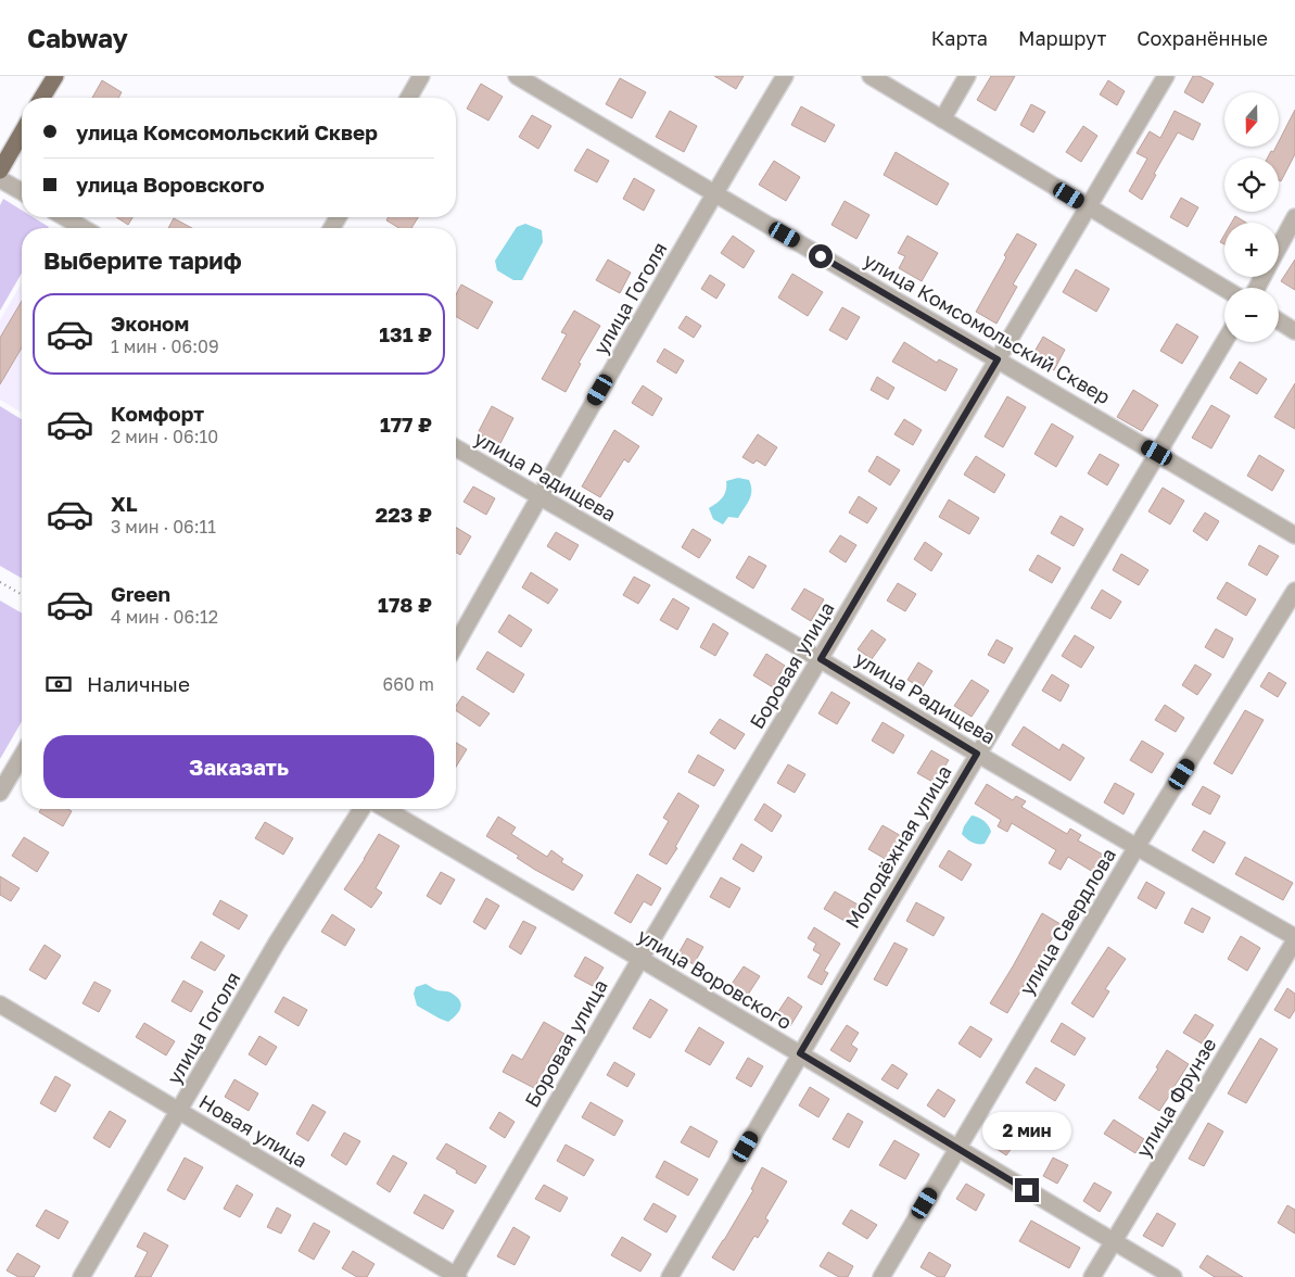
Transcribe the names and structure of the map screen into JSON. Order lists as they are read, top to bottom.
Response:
{
  "streets": {
    "street": [
      "улица Гоголя",
      "улица Комсомольский Сквер",
      "улица Радищева",
      "Боровая улица",
      "Молодёжная улица",
      "улица Свердлова",
      "улица Воровского",
      "улица Фрунзе",
      "Новая улица"
    ]
  },
  "crossings": [
    ["улица Гоголя", "улица Комсомольский Сквер"],
    ["улица Гоголя", "улица Радищева"],
    ["улица Гоголя", "Новая улица"],
    ["улица Комсомольский Сквер", "Боровая улица"],
    ["улица Комсомольский Сквер", "Молодёжная улица"],
    ["улица Радищева", "Боровая улица"],
    ["улица Радищева", "Молодёжная улица"],
    ["улица Радищева", "улица Свердлова"],
    ["улица Радищева", "улица Фрунзе"],
    ["Боровая улица", "улица Воровского"],
    ["Боровая улица", "Новая улица"],
    ["Молодёжная улица", "улица Воровского"],
    ["улица Свердлова", "улица Воровского"],
    ["улица Воровского", "улица Фрунзе"]
  ],
  "north": "bottom",
  "page": {
    "header": "Cabway",
    "nav": ["Карта", "Маршрут", "Сохранённые"],
    "map_buttons": ["+", "−"],
    "banner": ["улица Комсомольский Сквер", "улица Воровского"],
    "heading": "Выберите тариф",
    "list": [
      {
        "name": "Эконом",
        "note": "1 мин · 06:09",
        "value": "131 ₽"
      },
      {
        "name": "Комфорт",
        "note": "2 мин · 06:10",
        "value": "177 ₽"
      },
      {
        "name": "XL",
        "note": "3 мин · 06:11",
        "value": "223 ₽"
      },
      {
        "name": "Green",
        "note": "4 мин · 06:12",
        "value": "178 ₽"
      }
    ],
    "pay": ["Наличные", "660 m"],
    "buttons": "Заказать",
    "bubble": "2 мин"
  }
}
